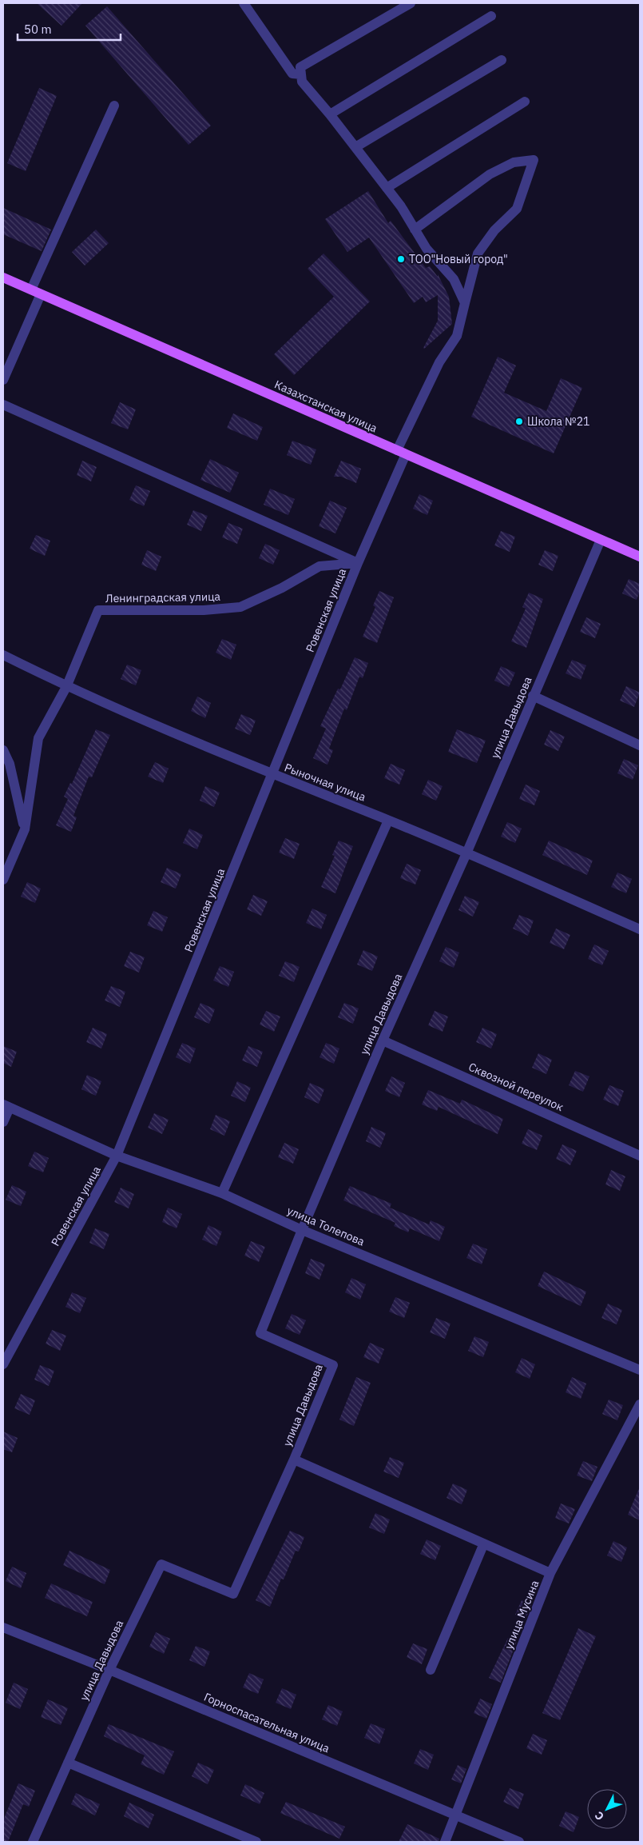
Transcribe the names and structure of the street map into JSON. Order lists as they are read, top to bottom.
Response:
{
  "streets": {
    "main road": ["Казахстанская улица"],
    "street": [
      "Ленинградская улица",
      "Ровенская улица",
      "улица Давыдова",
      "Рыночная улица",
      "Сквозной переулок",
      "улица Толепова",
      "улица Мусина",
      "Горноспасательная улица"
    ]
  },
  "crossings": [
    ["Казахстанская улица", "Ровенская улица"],
    ["Казахстанская улица", "улица Давыдова"],
    ["Ленинградская улица", "Ровенская улица"],
    ["Ленинградская улица", "Рыночная улица"],
    ["Ровенская улица", "Рыночная улица"],
    ["Ровенская улица", "улица Толепова"],
    ["улица Давыдова", "Рыночная улица"],
    ["улица Давыдова", "Сквозной переулок"],
    ["улица Давыдова", "улица Толепова"],
    ["улица Давыдова", "улица Мусина"],
    ["улица Давыдова", "Горноспасательная улица"],
    ["улица Мусина", "Горноспасательная улица"]
  ],
  "places": ["ТОО\"Новый город\"", "Школа №21"],
  "scale_bar": "50 m",
  "north": "bottom left"
}
